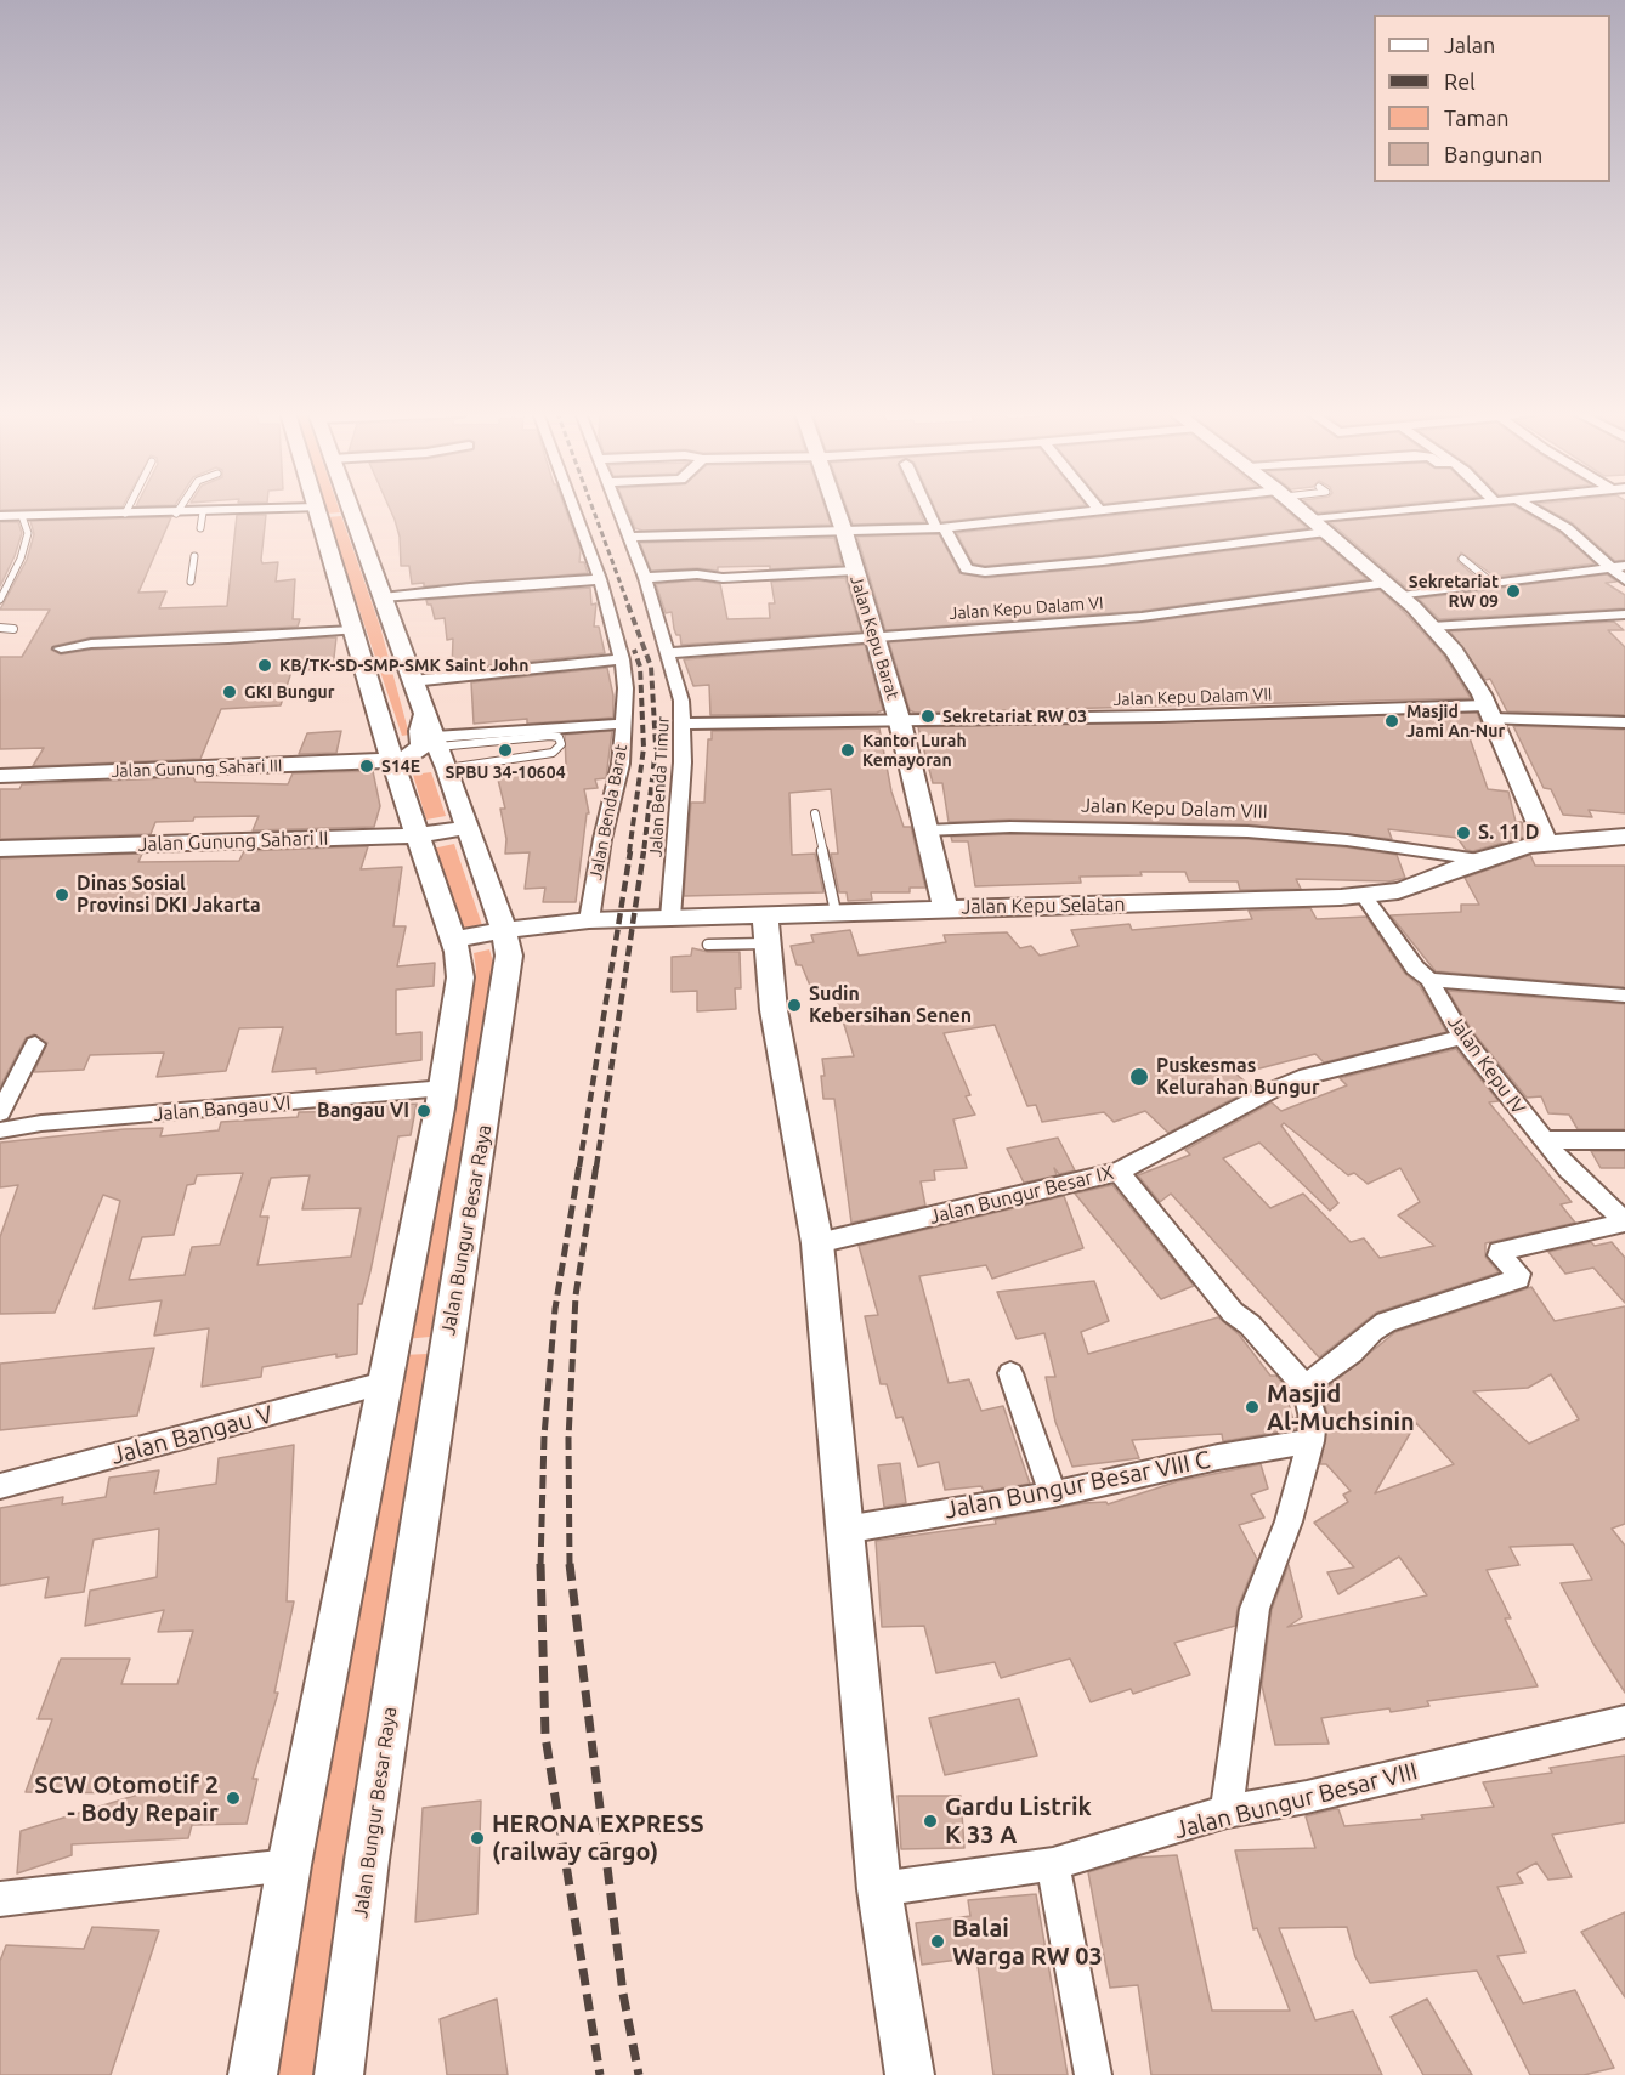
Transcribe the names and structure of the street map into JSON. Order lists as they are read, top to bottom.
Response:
{
  "streets": {
    "street": [
      "Jalan Kepu Dalam VI",
      "Jalan Kepu Barat",
      "Jalan Kepu Dalam VII",
      "Jalan Gunung Sahari III",
      "Jalan Benda Timur",
      "Jalan Kepu Dalam VIII",
      "Jalan Benda Barat",
      "Jalan Gunung Sahari II",
      "Jalan Kepu Selatan",
      "Jalan Kepu IV",
      "Jalan Bangau VI",
      "Jalan Bungur Besar IX",
      "Jalan Bungur Besar Raya",
      "Jalan Bangau V",
      "Jalan Bungur Besar VIII C",
      "Jalan Bungur Besar VIII"
    ]
  },
  "crossings": [
    ["Jalan Kepu Dalam VI", "Jalan Kepu Barat"],
    ["Jalan Kepu Dalam VI", "Jalan Benda Timur"],
    ["Jalan Kepu Barat", "Jalan Kepu Dalam VII"],
    ["Jalan Kepu Barat", "Jalan Kepu Dalam VIII"],
    ["Jalan Kepu Barat", "Jalan Kepu Selatan"],
    ["Jalan Kepu Dalam VII", "Jalan Benda Timur"],
    ["Jalan Gunung Sahari III", "Jalan Bungur Besar Raya"],
    ["Jalan Benda Timur", "Jalan Kepu Selatan"],
    ["Jalan Kepu Dalam VIII", "Jalan Kepu Selatan"],
    ["Jalan Benda Barat", "Jalan Kepu Selatan"],
    ["Jalan Gunung Sahari II", "Jalan Bungur Besar Raya"],
    ["Jalan Kepu Selatan", "Jalan Kepu IV"],
    ["Jalan Kepu Selatan", "Jalan Bungur Besar Raya"],
    ["Jalan Kepu IV", "Jalan Bungur Besar IX"]
  ],
  "places": [
    "Sekretariat RW 09",
    "KB/TK-SD-SMP-SMK Saint John",
    "GKI Bungur",
    "Sekretariat RW 03",
    "Masjid Jami An-Nur",
    "SPBU 34-10604",
    "Kantor Lurah Kemayoran",
    "S14E",
    "S. 11 D",
    "Dinas Sosial Provinsi DKI Jakarta",
    "Sudin Kebersihan Senen",
    "Puskesmas Kelurahan Bungur",
    "Bangau VI",
    "Masjid Al-Muchsinin",
    "SCW Otomotif 2 - Body Repair",
    "Gardu Listrik K 33 A",
    "HERONA EXPRESS (railway cargo)",
    "Balai Warga RW 03"
  ],
  "legend": [
    "Jalan",
    "Rel",
    "Taman",
    "Bangunan"
  ]
}
